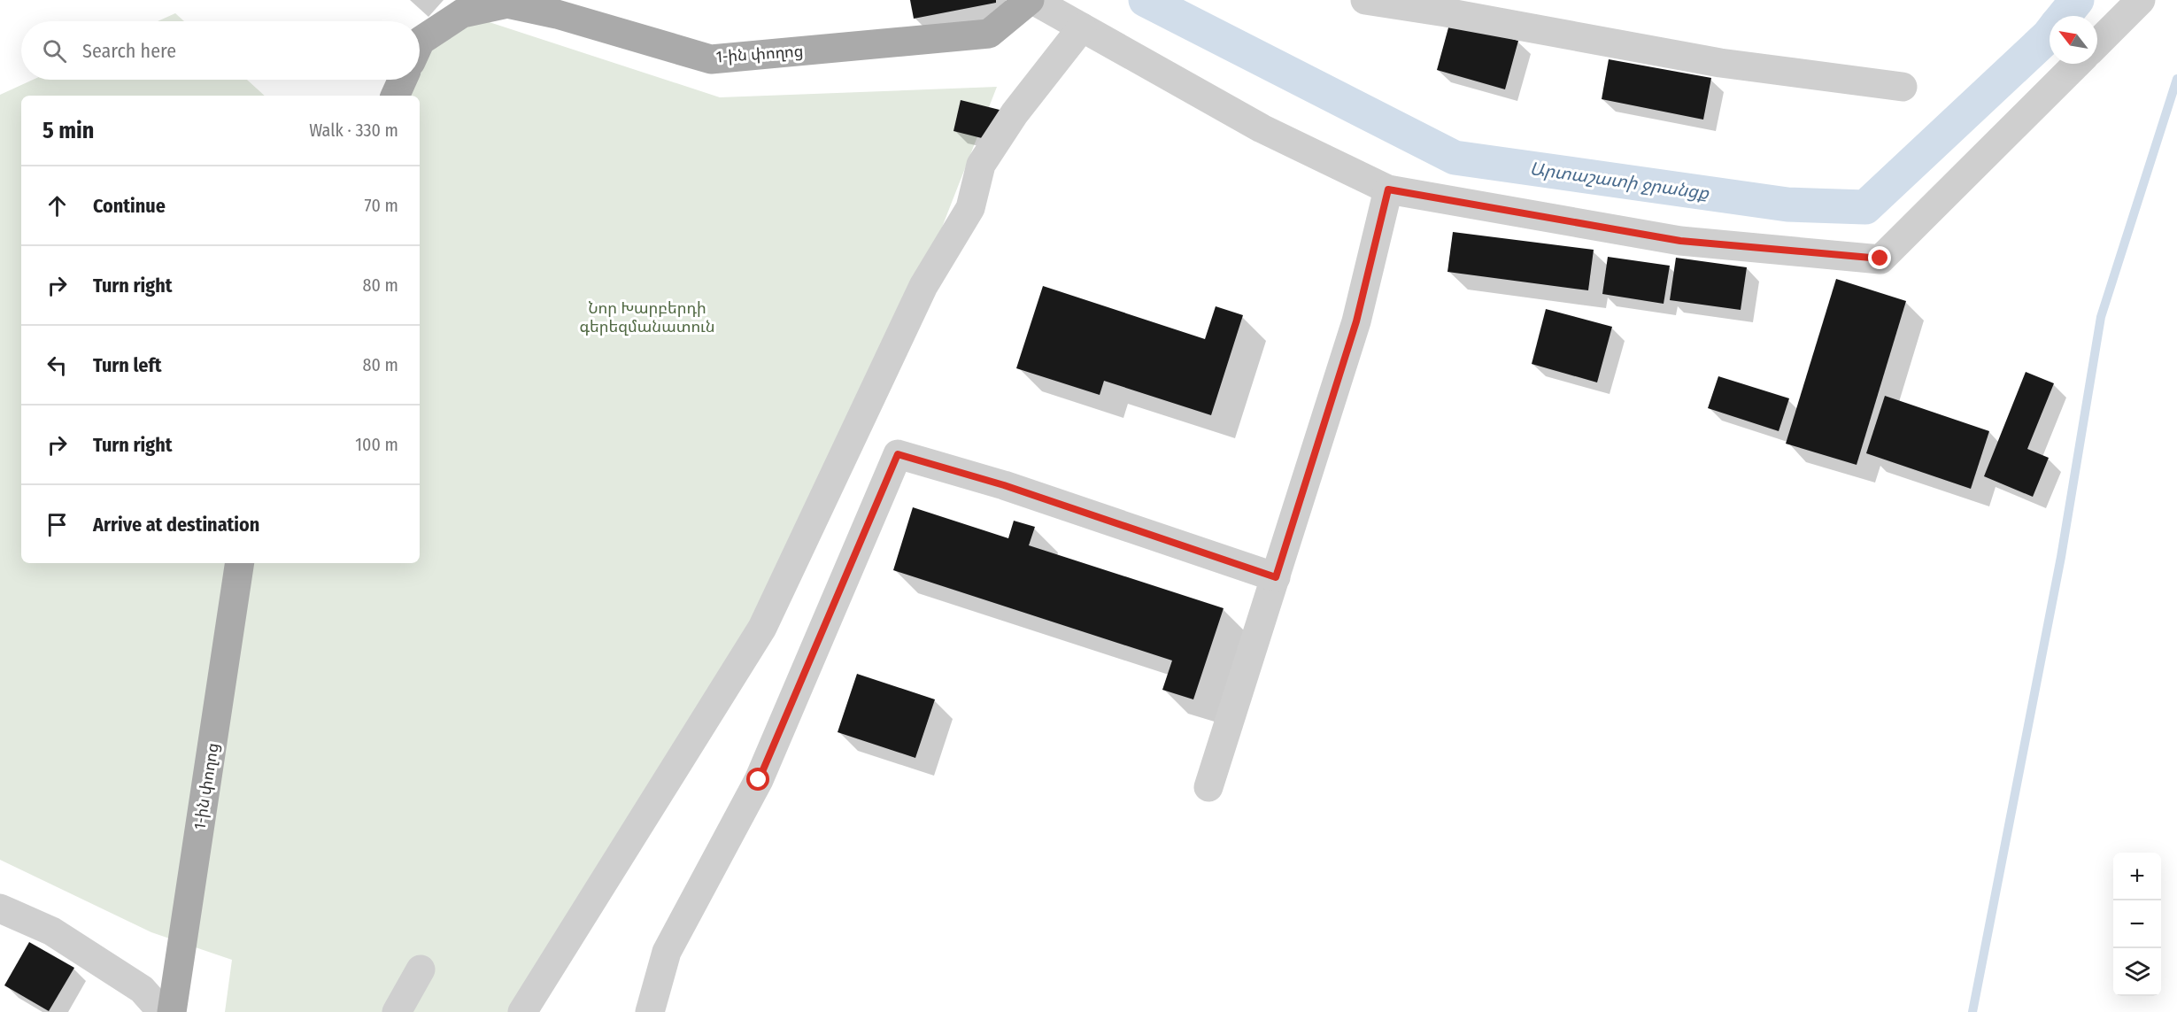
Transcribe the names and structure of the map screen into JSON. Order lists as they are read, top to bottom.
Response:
{
  "streets": {
    "main road": ["1-ին փողոց"]
  },
  "water": ["Արտաշատի ջրանցք"],
  "parks": ["Նոր Խարբերդի գերեզմանատուն"],
  "north": "top left",
  "page": {
    "search": "Search here",
    "heading": ["5 min", "Walk · 330 m"],
    "list": [
      ["Continue", "70 m"],
      ["Turn right", "80 m"],
      ["Turn left", "80 m"],
      ["Turn right", "100 m"],
      "Arrive at destination"
    ],
    "map_buttons": ["+", "−"]
  }
}
